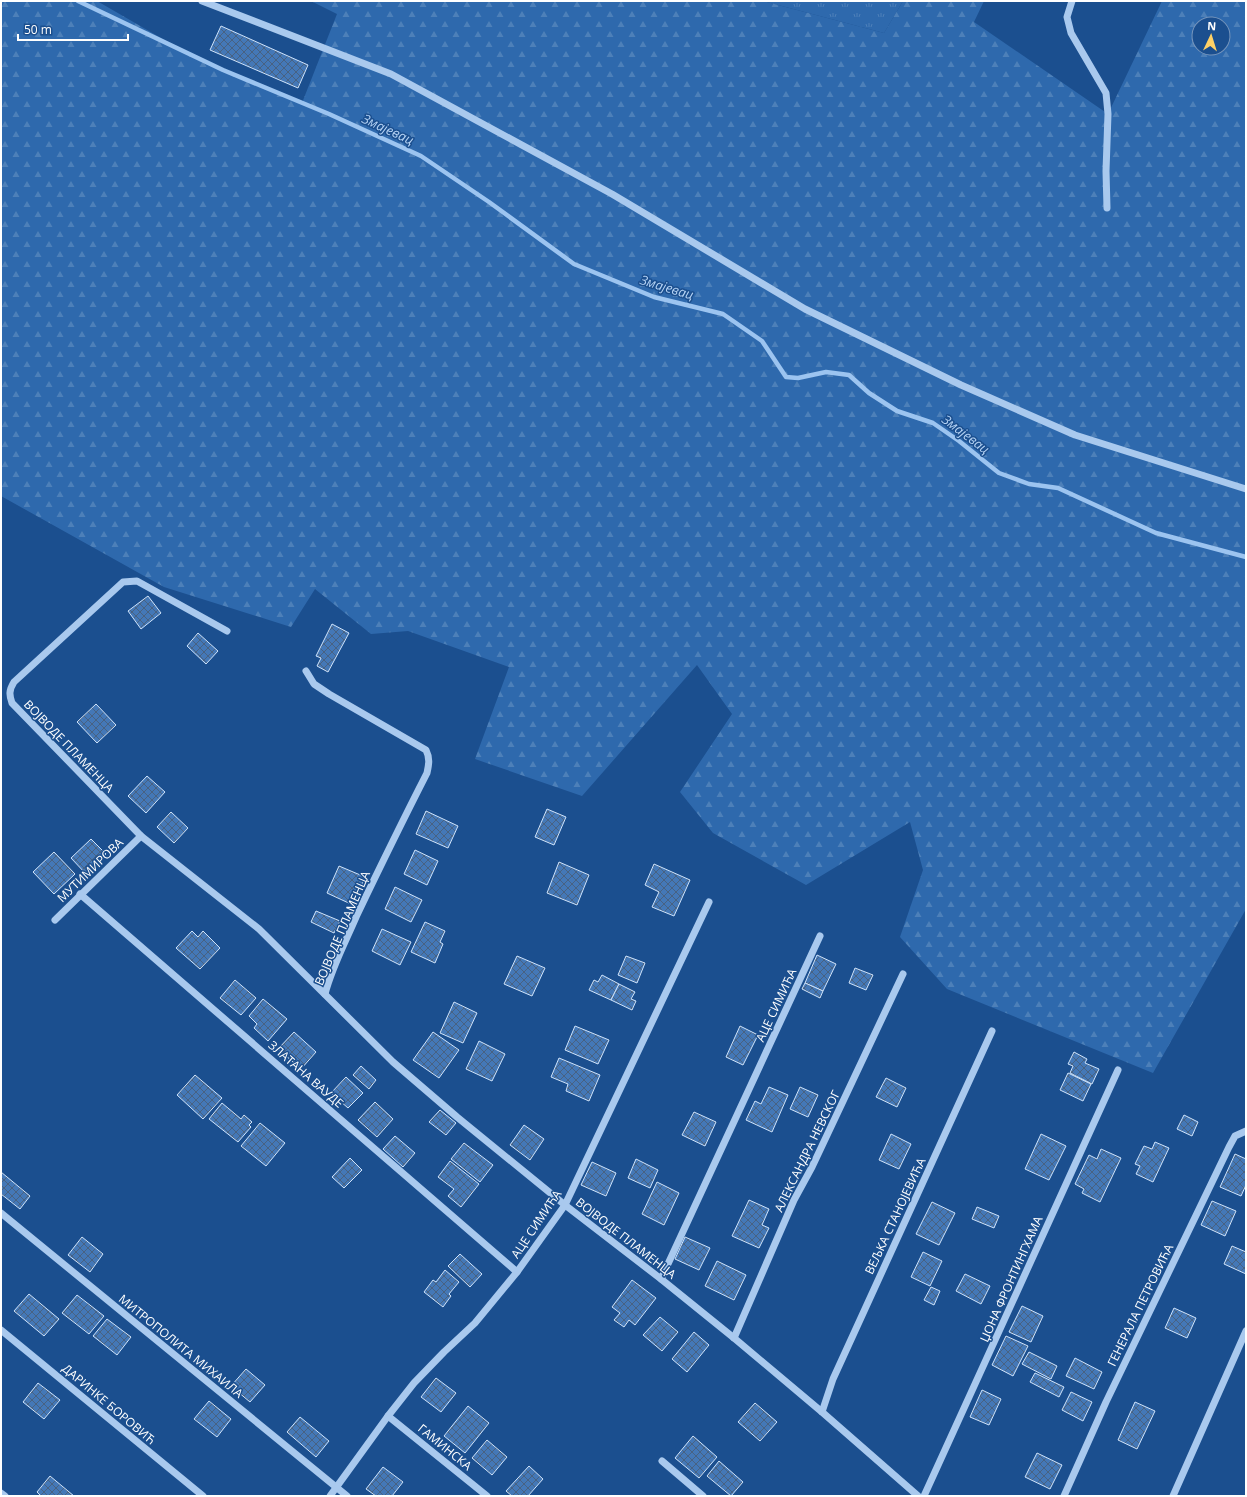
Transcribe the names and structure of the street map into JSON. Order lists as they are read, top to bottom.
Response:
{
  "streets": {
    "street": [
      "ВОЈВОДЕ ПЛАМЕНЦА",
      "МУТИМИРОВА",
      "АЦЕ СИМИЋА",
      "ЗЛАТАНА ВАУДЕ",
      "АЛЕКСАНДРА НЕВСКОГ",
      "ВЕЉКА СТАНОЈЕВИЋА",
      "ЏОНА ФРОНТИНГХАМА",
      "ГЕНЕРАЛА ПЕТРОВИЋА",
      "МИТРОПОЛИТА МИХАИЛА",
      "ДАРИНКЕ БОРОВИЋ",
      "ГАМИНСКА"
    ]
  },
  "crossings": [
    ["ВОЈВОДЕ ПЛАМЕНЦА", "МУТИМИРОВА"],
    ["ВОЈВОДЕ ПЛАМЕНЦА", "АЦЕ СИМИЋА"],
    ["ВОЈВОДЕ ПЛАМЕНЦА", "АЛЕКСАНДРА НЕВСКОГ"],
    ["ВОЈВОДЕ ПЛАМЕНЦА", "ВЕЉКА СТАНОЈЕВИЋА"],
    ["МУТИМИРОВА", "ЗЛАТАНА ВАУДЕ"],
    ["АЦЕ СИМИЋА", "ЗЛАТАНА ВАУДЕ"],
    ["АЦЕ СИМИЋА", "МИТРОПОЛИТА МИХАИЛА"],
    ["АЦЕ СИМИЋА", "ГАМИНСКА"]
  ],
  "water": ["Змајевац"],
  "scale_bar": "50 m",
  "north": "top"
}
